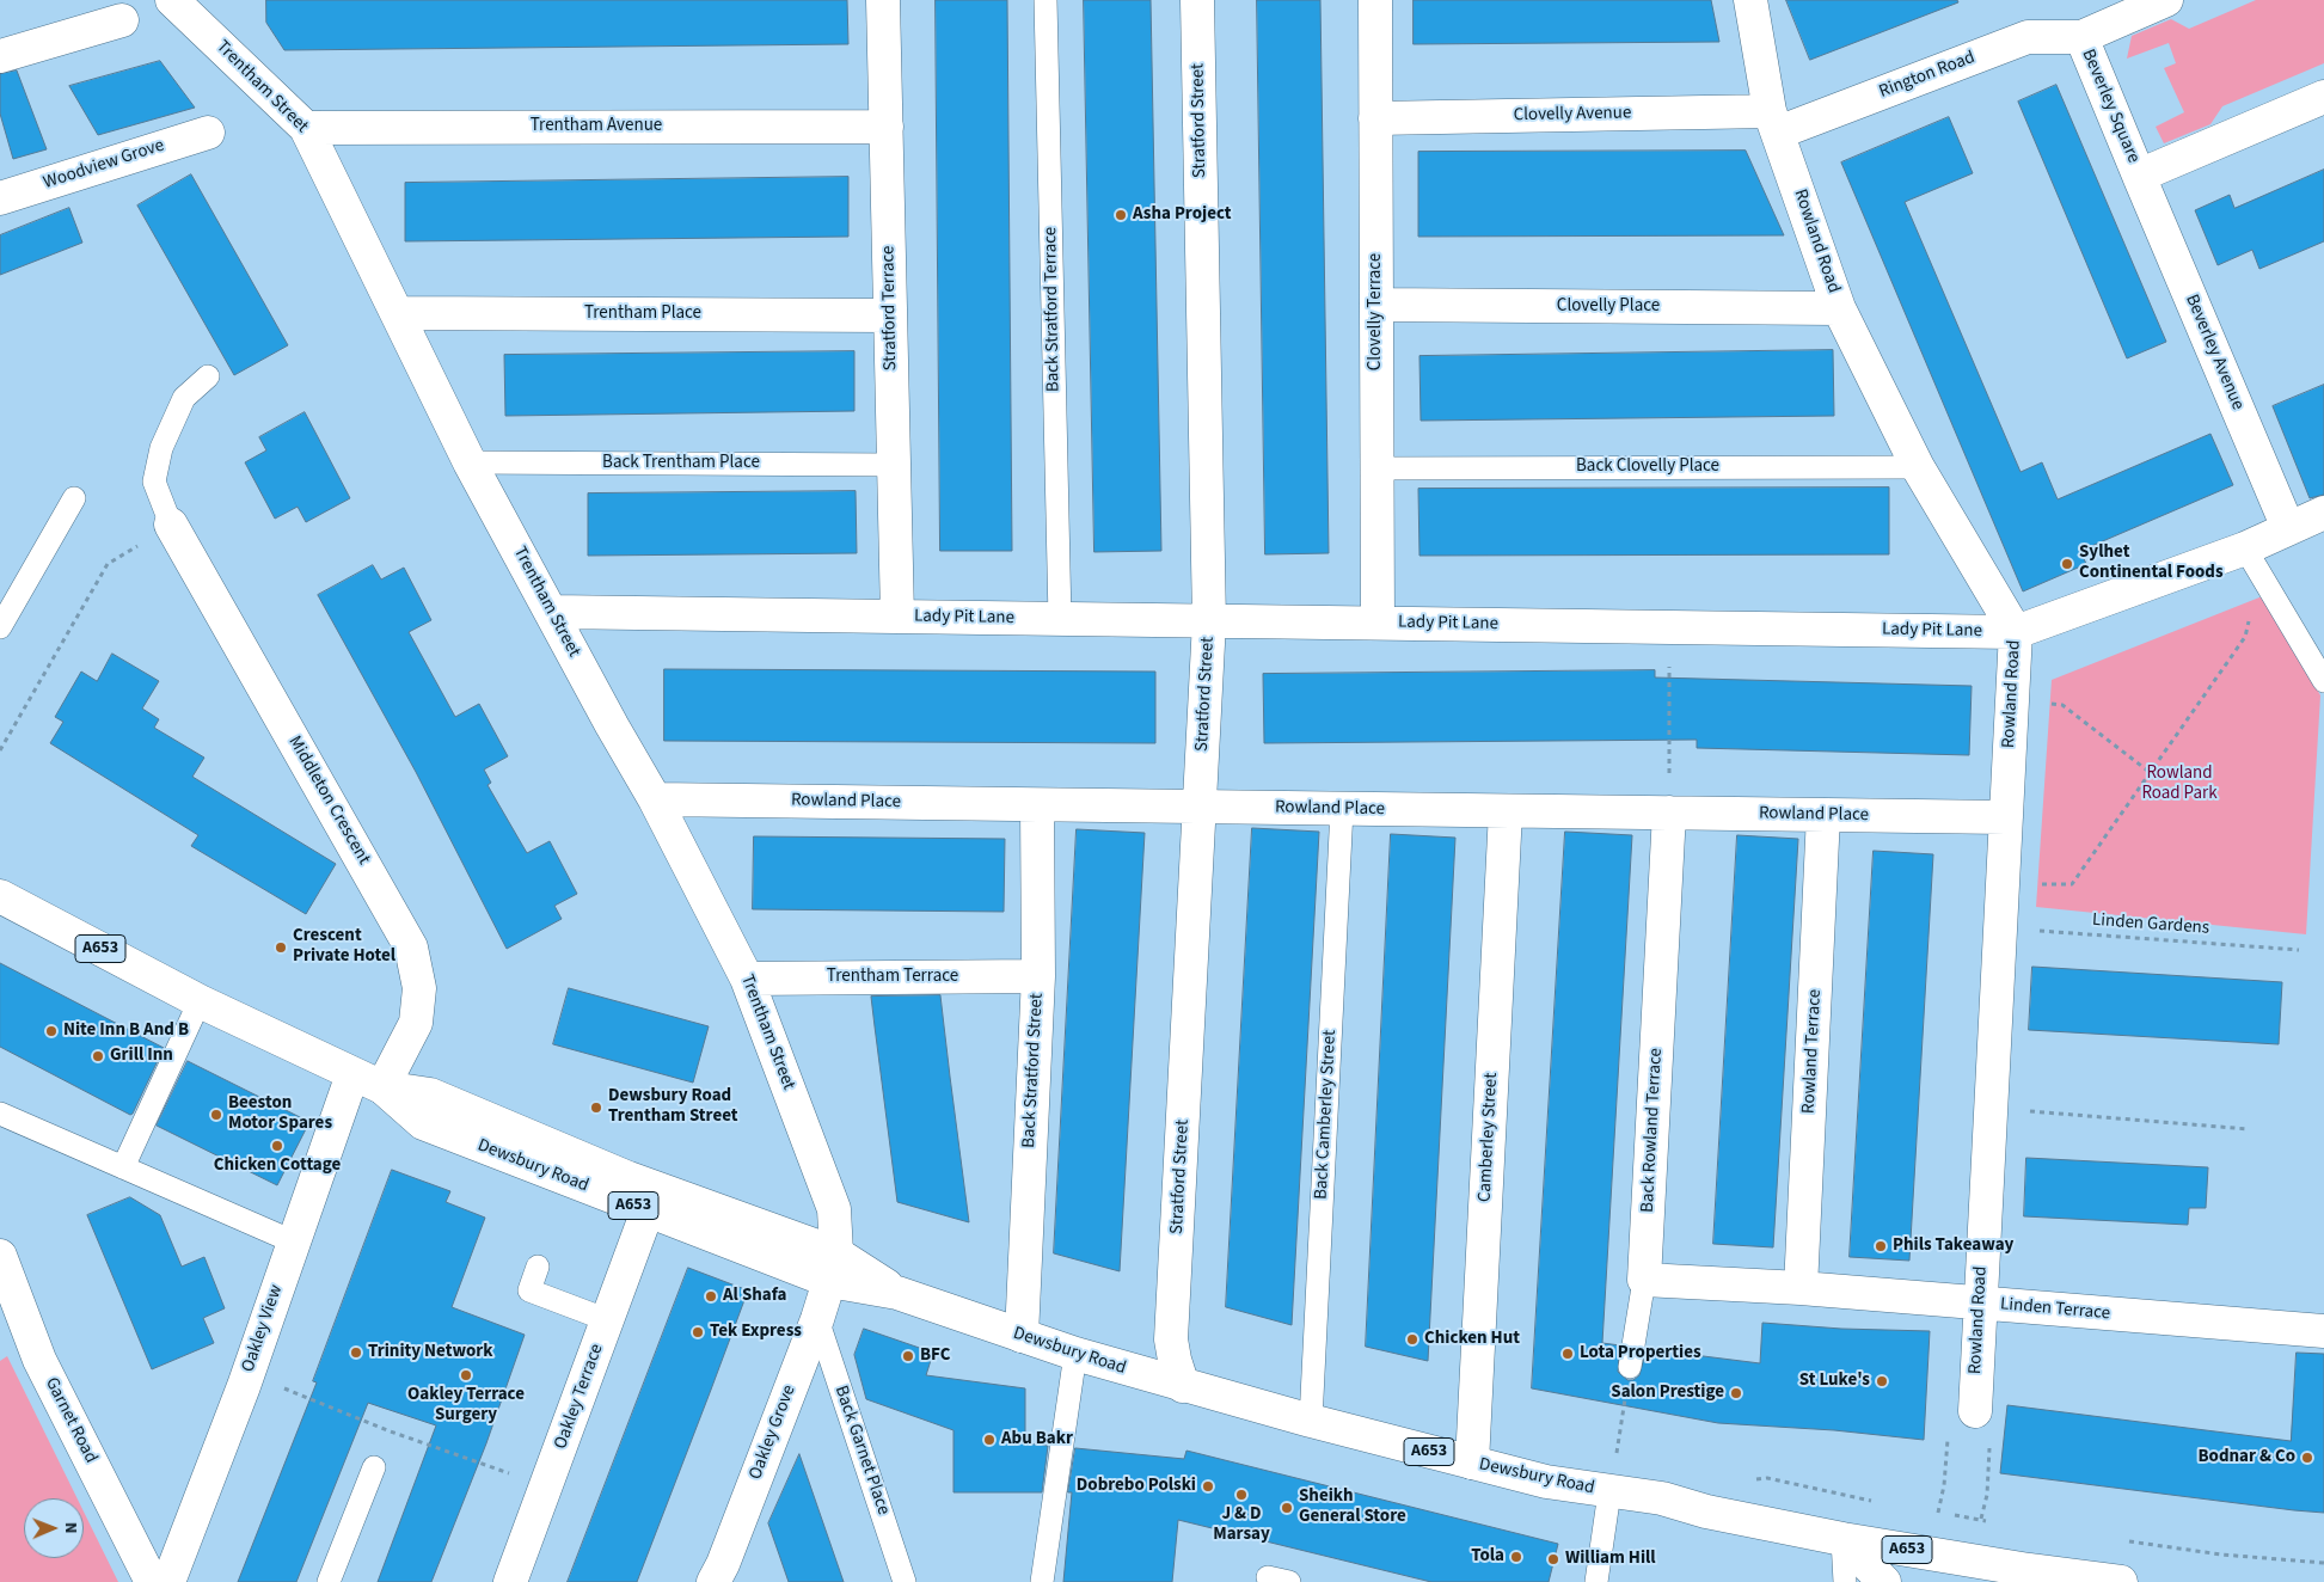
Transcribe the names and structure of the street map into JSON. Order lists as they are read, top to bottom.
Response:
{
  "streets": {
    "street": [
      "Rington Road",
      "Trentham Street",
      "Beverley Square",
      "Clovelly Avenue",
      "Stratford Street",
      "Trentham Avenue",
      "Woodview Grove",
      "Rowland Road",
      "Clovelly Place",
      "Stratford Terrace",
      "Clovelly Terrace",
      "Trentham Place",
      "Beverley Avenue",
      "Lady Pit Lane",
      "Middleton Crescent",
      "Rowland Place",
      "A653",
      "Trentham Terrace",
      "Rowland Terrace",
      "Back Stratford Street",
      "Back Rowland Terrace",
      "Camberley Street",
      "Dewsbury Road",
      "Linden Terrace",
      "Oakley View",
      "Oakley Terrace",
      "Garnet Road",
      "Oakley Grove"
    ],
    "lane": [
      "Back Stratford Terrace",
      "Back Trentham Place",
      "Back Clovelly Place",
      "Back Camberley Street",
      "Back Garnet Place"
    ],
    "path": ["Linden Gardens"]
  },
  "crossings": [
    ["Rington Road", "Beverley Square"],
    ["Rington Road", "Clovelly Avenue"],
    ["Rington Road", "Rowland Road"],
    ["Trentham Street", "Trentham Avenue"],
    ["Trentham Street", "Trentham Place"],
    ["Trentham Street", "Back Trentham Place"],
    ["Trentham Street", "Lady Pit Lane"],
    ["Trentham Street", "Rowland Place"],
    ["Trentham Street", "Trentham Terrace"],
    ["Trentham Street", "Dewsbury Road"],
    ["Trentham Street", "Oakley Grove"],
    ["Beverley Square", "Beverley Avenue"],
    ["Clovelly Avenue", "Rowland Road"],
    ["Clovelly Avenue", "Clovelly Terrace"],
    ["Stratford Street", "Lady Pit Lane"],
    ["Stratford Street", "Rowland Place"],
    ["Stratford Street", "Dewsbury Road"],
    ["Trentham Avenue", "Stratford Terrace"],
    ["Rowland Road", "Clovelly Place"],
    ["Rowland Road", "Back Clovelly Place"],
    ["Rowland Road", "Lady Pit Lane"],
    ["Rowland Road", "Rowland Place"],
    ["Rowland Road", "Linden Gardens"],
    ["Rowland Road", "Linden Terrace"],
    ["Clovelly Place", "Clovelly Terrace"],
    ["Stratford Terrace", "Trentham Place"],
    ["Stratford Terrace", "Back Trentham Place"],
    ["Stratford Terrace", "Lady Pit Lane"],
    ["Back Stratford Terrace", "Lady Pit Lane"],
    ["Clovelly Terrace", "Back Clovelly Place"],
    ["Clovelly Terrace", "Lady Pit Lane"],
    ["Beverley Avenue", "Lady Pit Lane"],
    ["Middleton Crescent", "Dewsbury Road"],
    ["Rowland Place", "Rowland Terrace"],
    ["Rowland Place", "Back Stratford Street"],
    ["Rowland Place", "Back Camberley Street"],
    ["Rowland Place", "Back Rowland Terrace"],
    ["Rowland Place", "Camberley Street"],
    ["Trentham Terrace", "Back Stratford Street"],
    ["Rowland Terrace", "Linden Terrace"],
    ["Back Stratford Street", "Dewsbury Road"],
    ["Back Camberley Street", "Dewsbury Road"],
    ["Back Rowland Terrace", "Linden Terrace"],
    ["Camberley Street", "Dewsbury Road"],
    ["Dewsbury Road", "Oakley View"],
    ["Dewsbury Road", "Oakley Terrace"],
    ["Dewsbury Road", "Oakley Grove"],
    ["Oakley Grove", "Back Garnet Place"]
  ],
  "parks": ["Rowland Road Park"],
  "places": [
    "Asha Project",
    "Sylhet Continental Foods",
    "Crescent Private Hotel",
    "Nite Inn B And B",
    "Grill Inn",
    "Dewsbury Road Trentham Street",
    "Beeston Motor Spares",
    "Chicken Cottage",
    "Phils Takeaway",
    "Al Shafa",
    "Tek Express",
    "Chicken Hut",
    "Trinity Network",
    "Lota Properties",
    "BFC",
    "Oakley Terrace Surgery",
    "St Luke's",
    "Salon Prestige",
    "Abu Bakr",
    "Bodnar & Co",
    "Dobrebo Polski",
    "J & D Marsay",
    "Sheikh General Store",
    "Tola",
    "William Hill"
  ],
  "north": "right"
}
